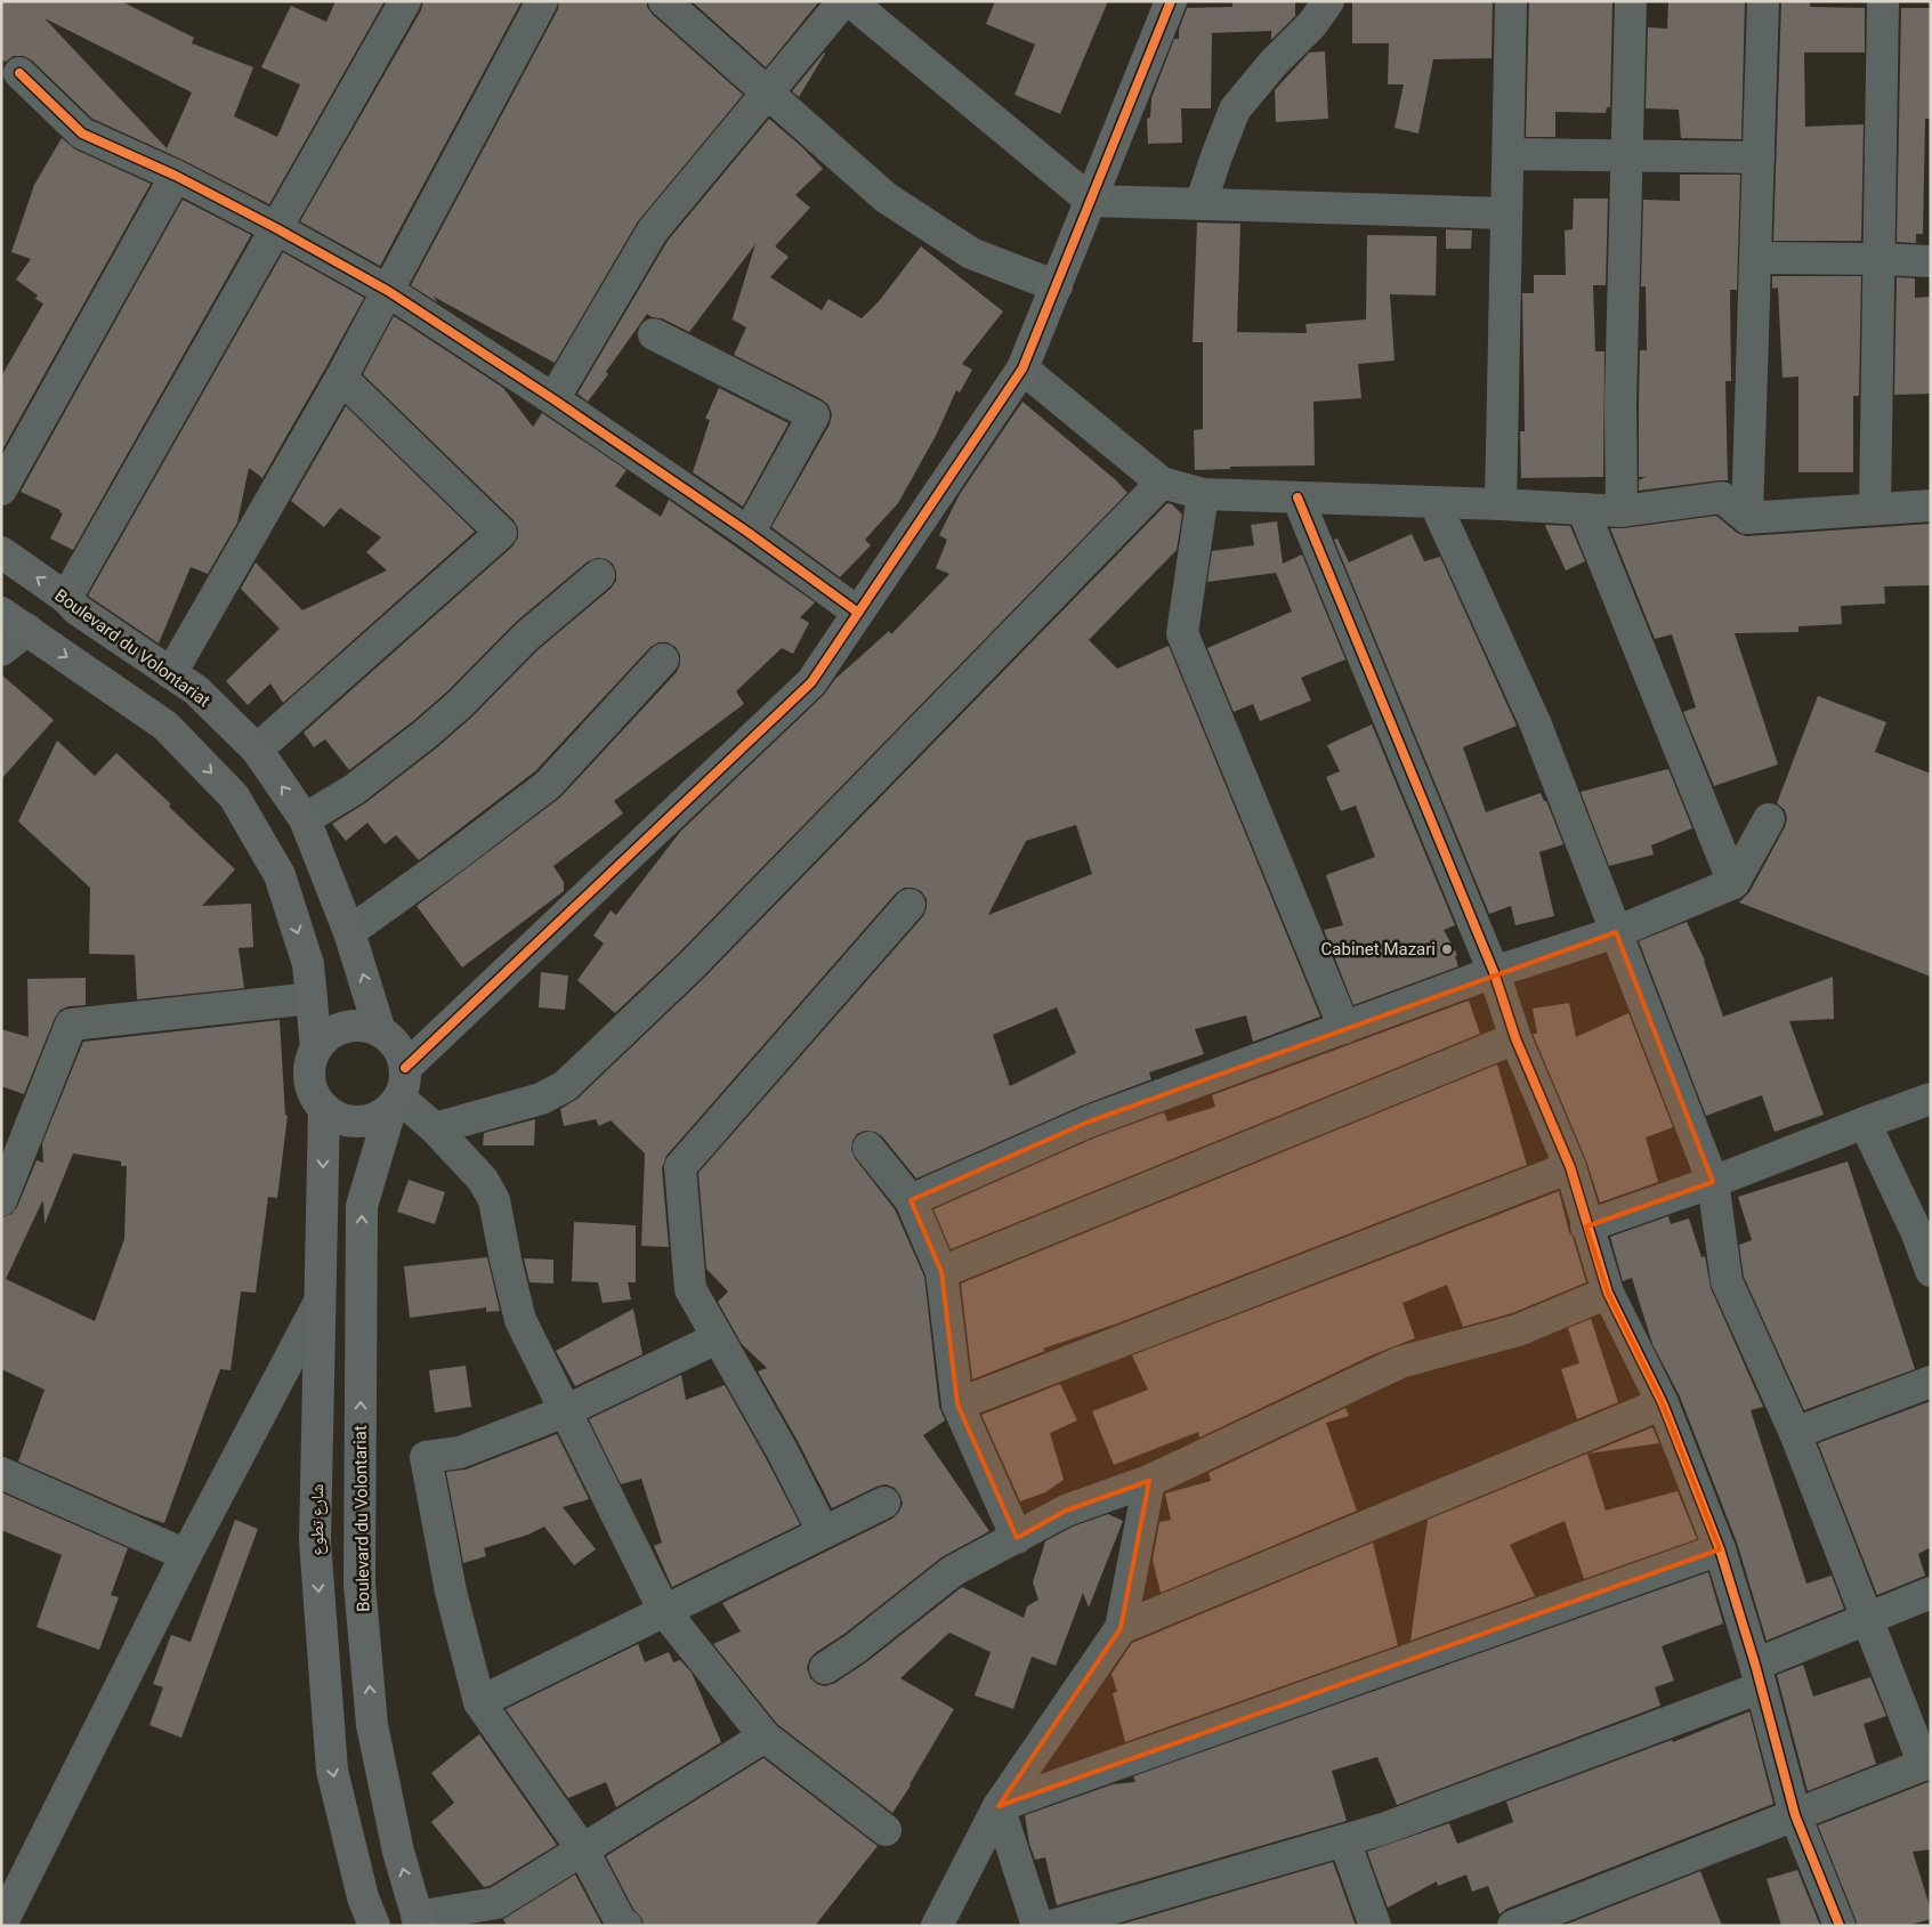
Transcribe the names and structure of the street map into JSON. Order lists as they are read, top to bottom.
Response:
{
  "streets": {
    "main road": ["Boulevard du Volontariat", "شارع تطوع"]
  },
  "crossings": [
    ["Boulevard du Volontariat", "شارع تطوع"]
  ],
  "one_way": ["Boulevard du Volontariat", "شارع تطوع"],
  "places": ["Cabinet Mazari"]
}
